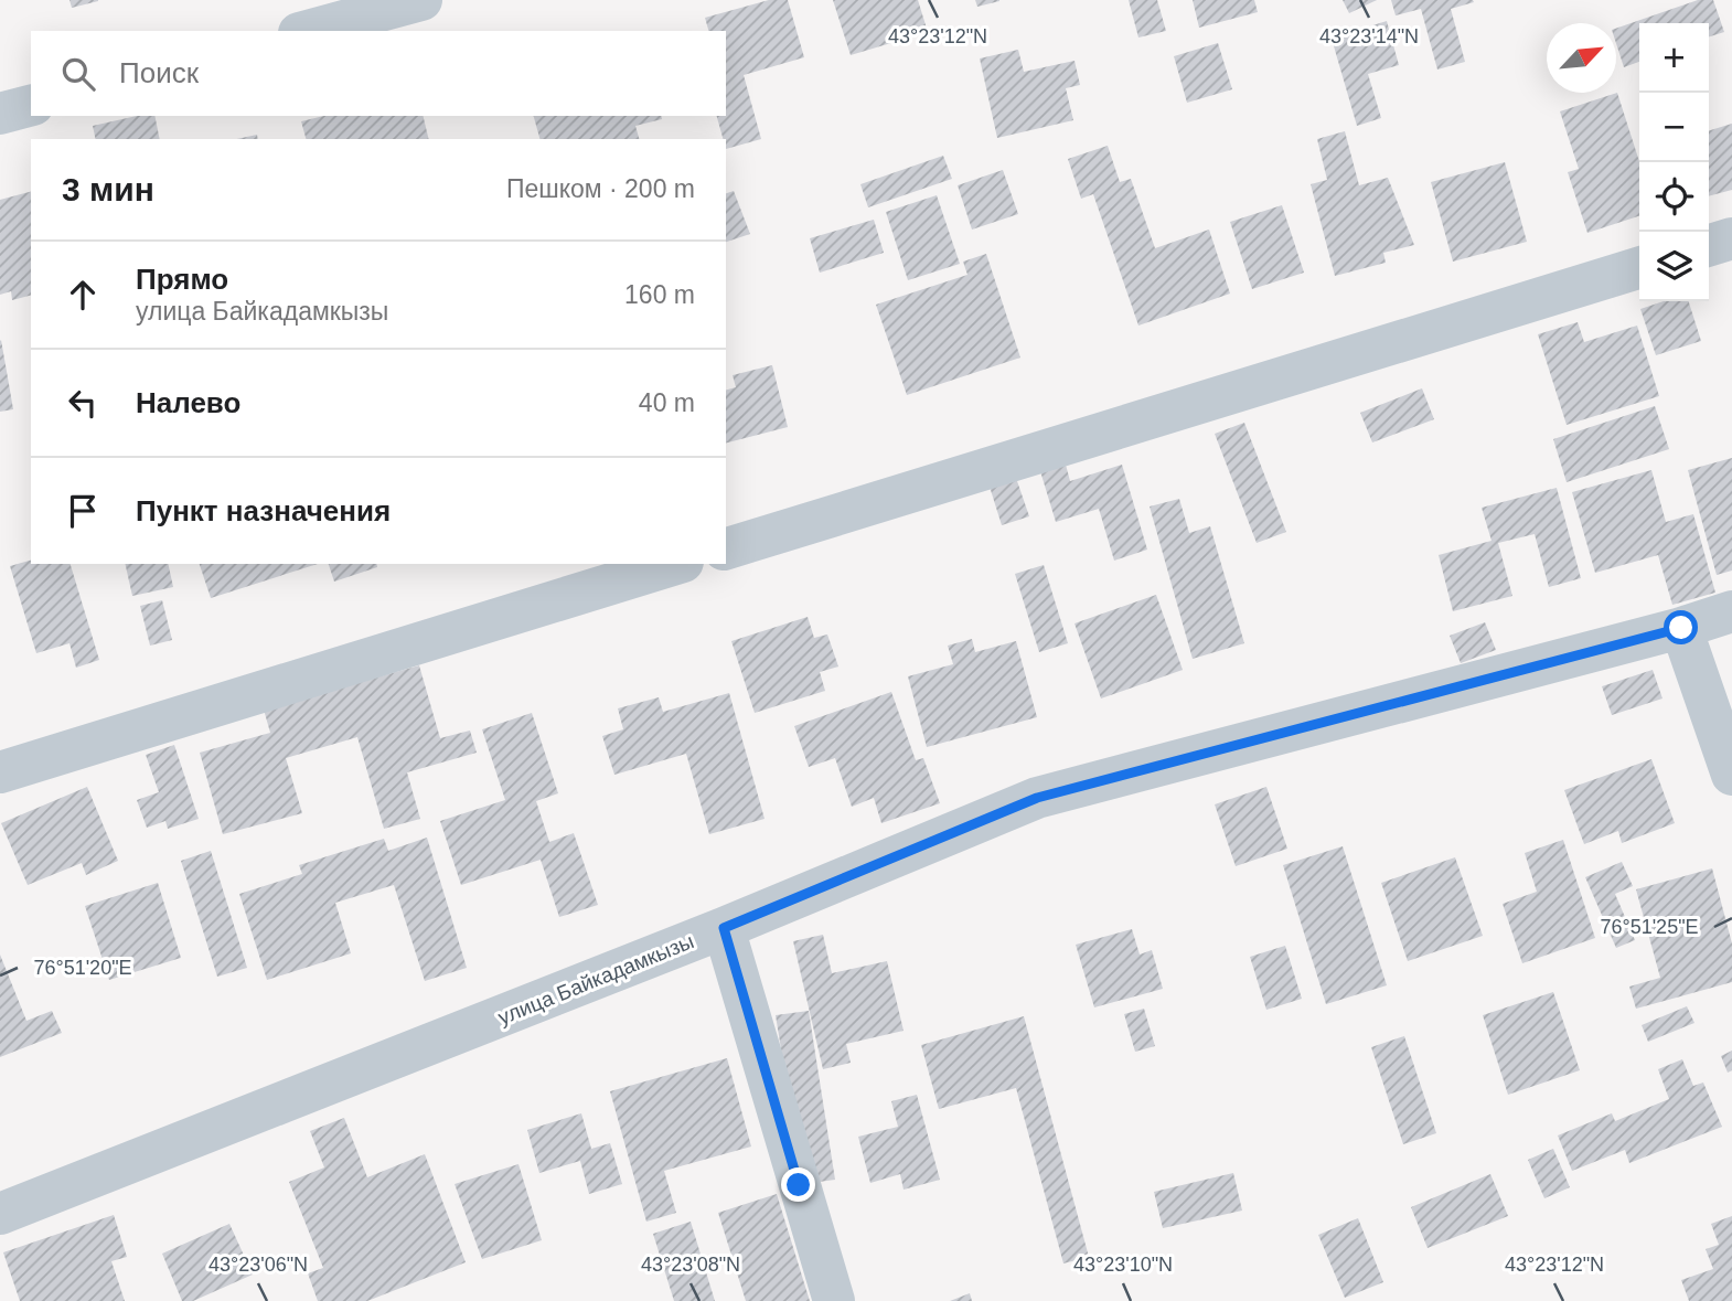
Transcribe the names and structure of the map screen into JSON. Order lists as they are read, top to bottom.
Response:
{
  "streets": {
    "street": ["улица Байкадамкызы"]
  },
  "north": "top right",
  "page": {
    "map_buttons": ["+", "−"],
    "search": "Поиск",
    "heading": ["3 мин", "Пешком · 200 m"],
    "list": [
      ["Прямо", "улица Байкадамкызы", "160 m"],
      ["Налево", "40 m"],
      "Пункт назначения"
    ]
  },
  "coordinates": [
    "43°23'12\"N",
    "43°23'14\"N",
    "76°51'25\"E",
    "76°51'20\"E",
    "43°23'06\"N",
    "43°23'08\"N",
    "43°23'10\"N"
  ]
}
